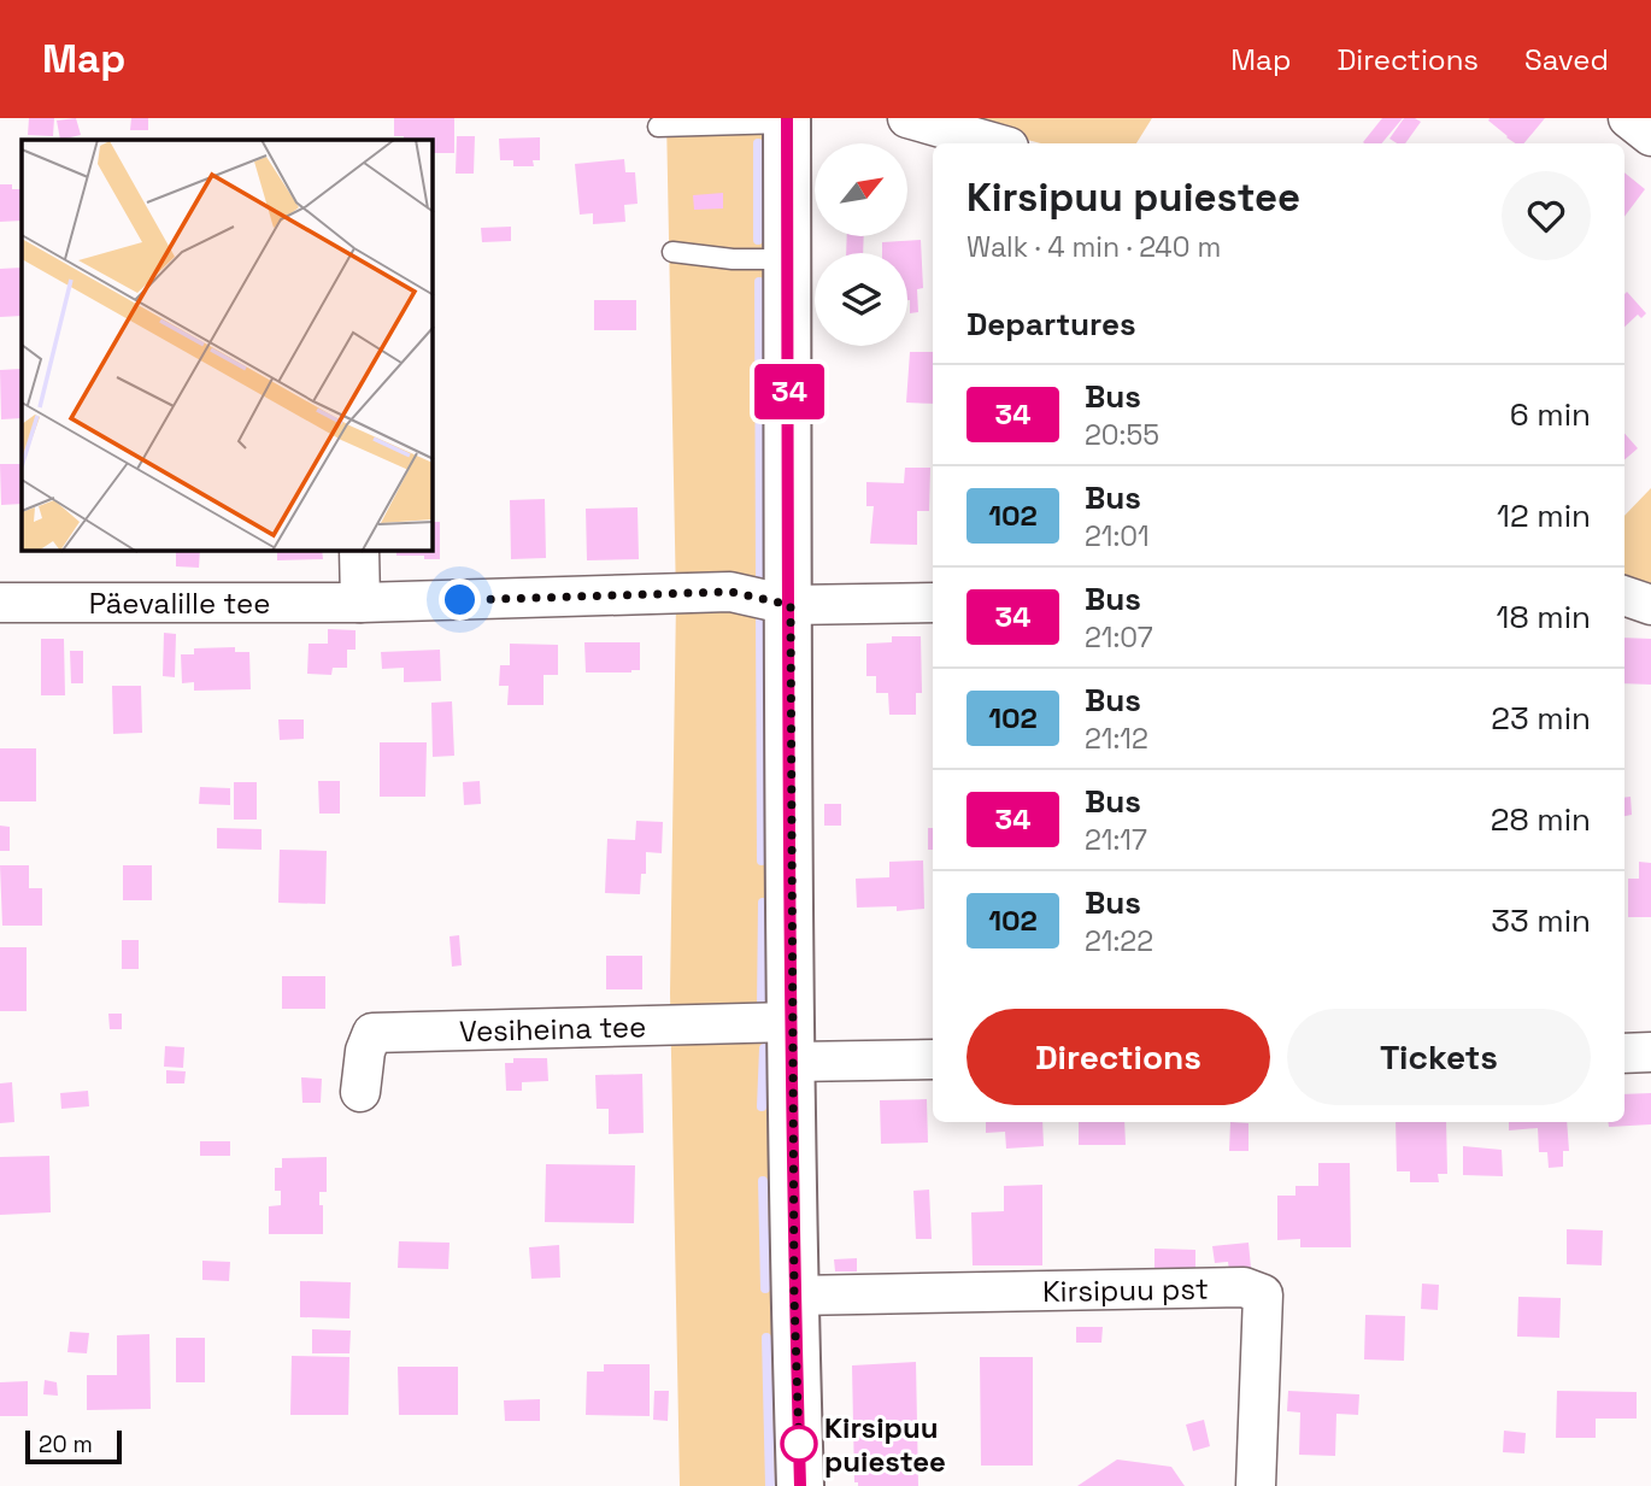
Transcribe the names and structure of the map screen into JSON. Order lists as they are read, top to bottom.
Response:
{
  "streets": {
    "street": ["Päevalille tee", "Vesiheina tee", "Kirsipuu pst"]
  },
  "places": ["Kirsipuu puiestee"],
  "lines": ["bus line 34"],
  "scale_bar": "20 m",
  "north": "top right",
  "page": {
    "header": "Map",
    "nav": ["Map", "Directions", "Saved"],
    "on_map": "34",
    "heading": [
      ["Kirsipuu puiestee", "Walk · 4 min · 240 m"],
      "Departures"
    ],
    "list": [
      {
        "mark": "34",
        "name": "Bus",
        "note": "20:55",
        "value": "6 min"
      },
      {
        "mark": "102",
        "name": "Bus",
        "note": "21:01",
        "value": "12 min"
      },
      {
        "mark": "34",
        "name": "Bus",
        "note": "21:07",
        "value": "18 min"
      },
      {
        "mark": "102",
        "name": "Bus",
        "note": "21:12",
        "value": "23 min"
      },
      {
        "mark": "34",
        "name": "Bus",
        "note": "21:17",
        "value": "28 min"
      },
      {
        "mark": "102",
        "name": "Bus",
        "note": "21:22",
        "value": "33 min"
      }
    ],
    "buttons": ["Directions", "Tickets"],
    "scale": "20 m"
  }
}
